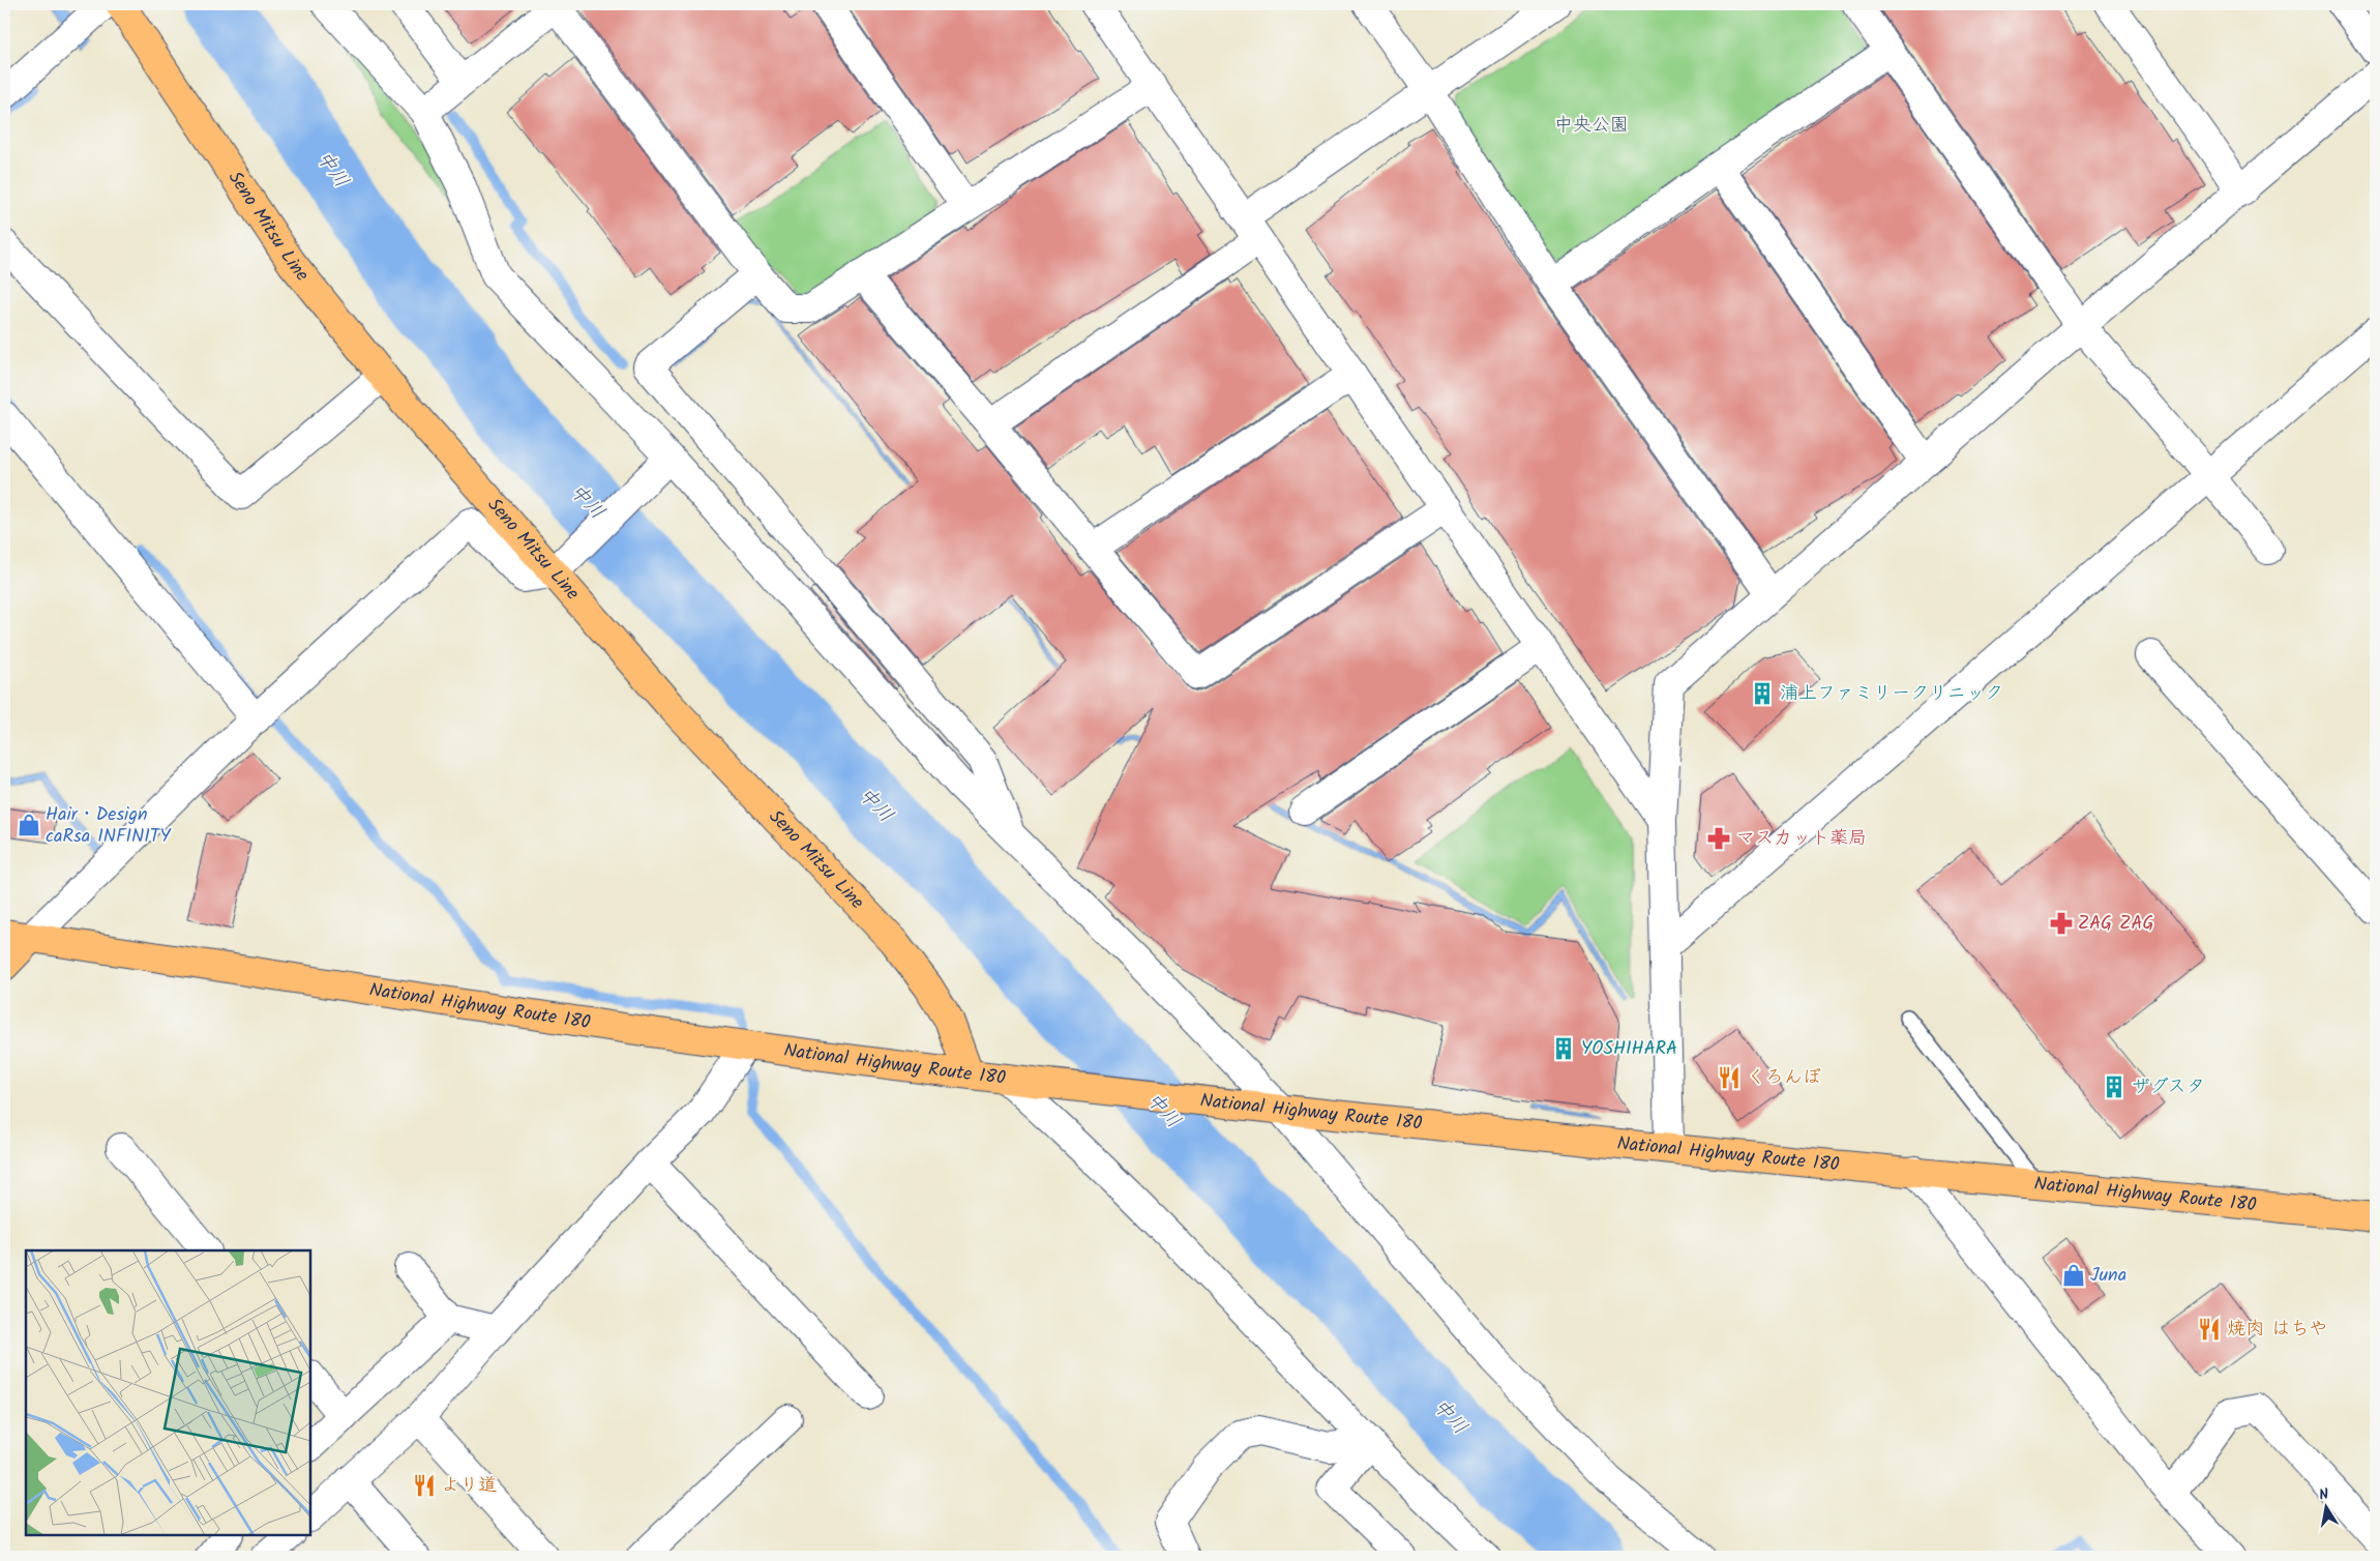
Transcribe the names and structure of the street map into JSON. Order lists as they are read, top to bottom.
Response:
{
  "streets": {
    "main road": ["Seno Mitsu Line", "National Highway Route 180"]
  },
  "crossings": [
    ["Seno Mitsu Line", "National Highway Route 180"]
  ],
  "water": ["中川"],
  "parks": ["中央公園"],
  "places": {
    "building": ["浦上ファミリークリニック", "YOSHIHARA", "ザグスタ"],
    "shop": ["Hair・Design caRsa INFINITY", "Juna"],
    "pharmacy": ["マスカット薬局", "ZAG ZAG"],
    "restaurant": ["くろんぼ", "焼肉 はちや", "より道"]
  },
  "north": "top"
}
